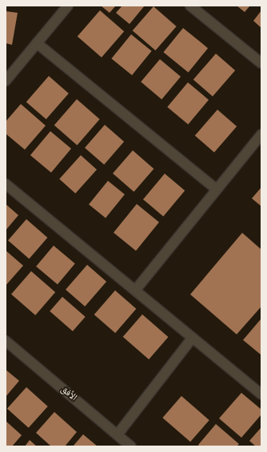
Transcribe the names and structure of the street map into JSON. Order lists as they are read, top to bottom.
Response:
{
  "streets": {
    "street": ["الأفق"]
  }
}
